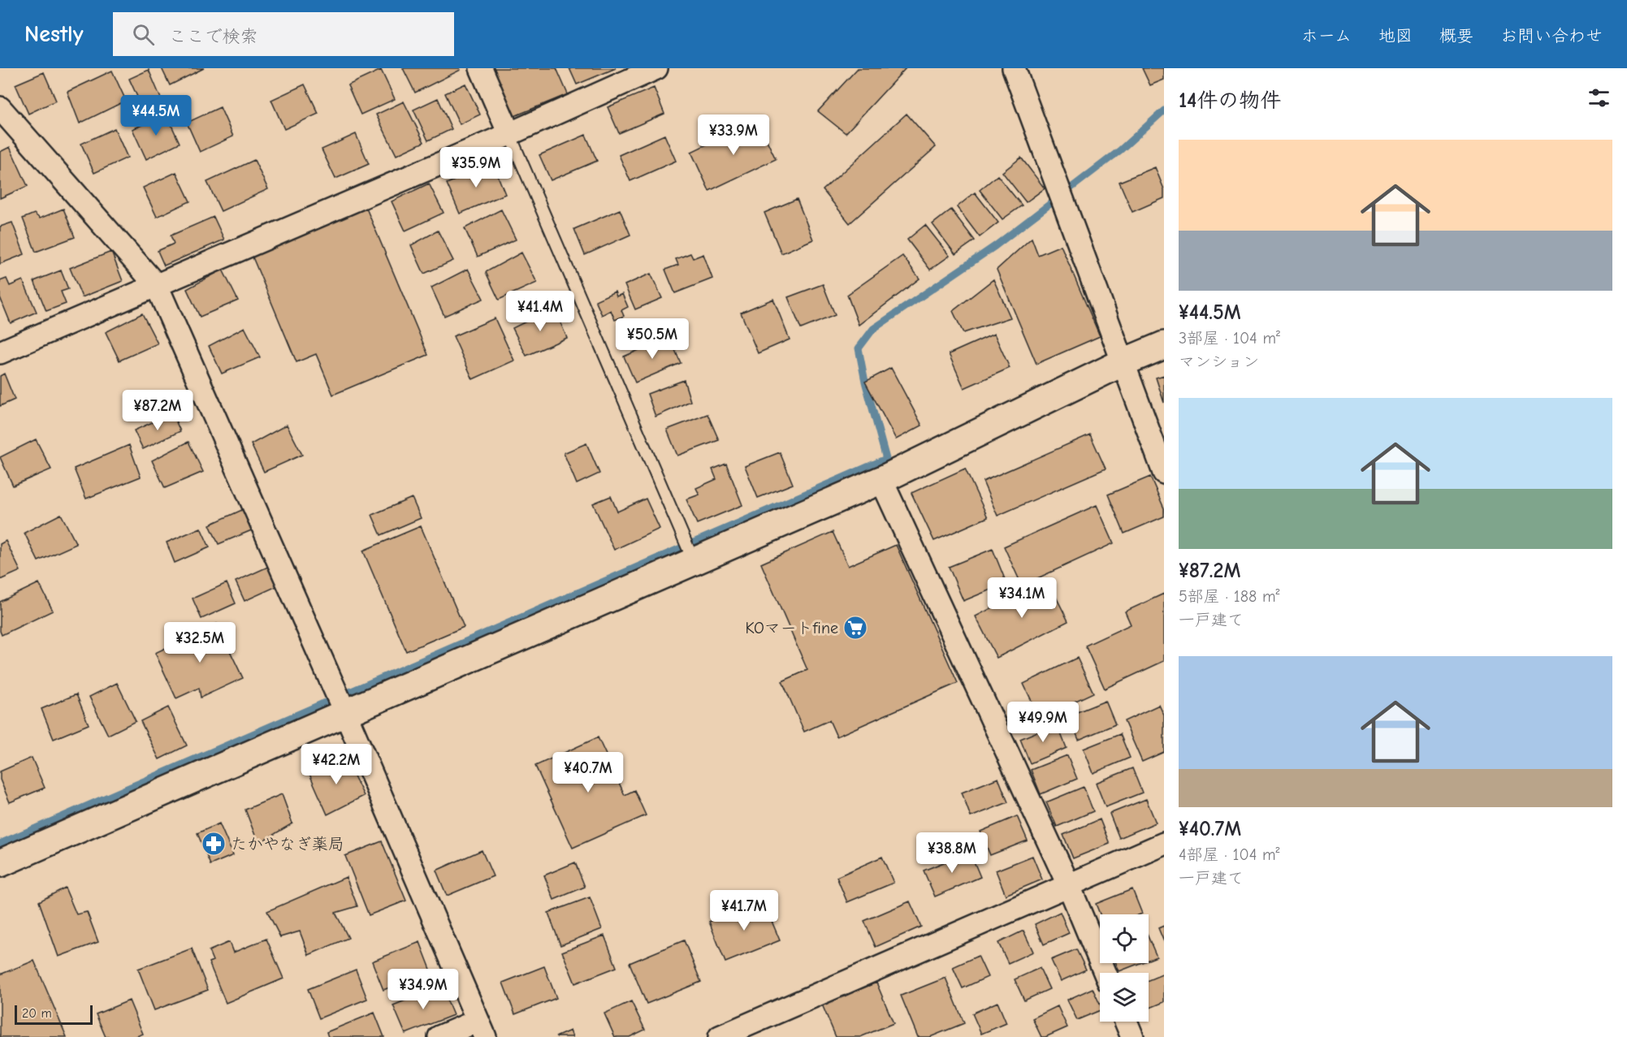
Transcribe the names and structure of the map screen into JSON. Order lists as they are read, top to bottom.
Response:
{
  "places": {
    "supermarket": ["KOマートfine"],
    "pharmacy": ["たかやなぎ薬局"]
  },
  "scale_bar": "20 m",
  "page": {
    "header": "Nestly",
    "search": "ここで検索",
    "nav": [
      "ホーム",
      "地図",
      "概要",
      "お問い合わせ"
    ],
    "heading": "14件の物件",
    "price": [
      "¥44.5M",
      "¥33.9M",
      "¥35.9M",
      "¥41.4M",
      "¥50.5M",
      "¥87.2M",
      "¥34.1M",
      "¥32.5M",
      "¥49.9M",
      "¥42.2M",
      "¥40.7M",
      "¥38.8M",
      "¥41.7M",
      "¥34.9M"
    ],
    "list": [
      {
        "name": "¥44.5M",
        "note": "3部屋 · 104 m² · マンション"
      },
      {
        "name": "¥87.2M",
        "note": "5部屋 · 188 m² · 一戸建て"
      },
      {
        "name": "¥40.7M",
        "note": "4部屋 · 104 m² · 一戸建て"
      }
    ],
    "scale": "20 m"
  }
}
